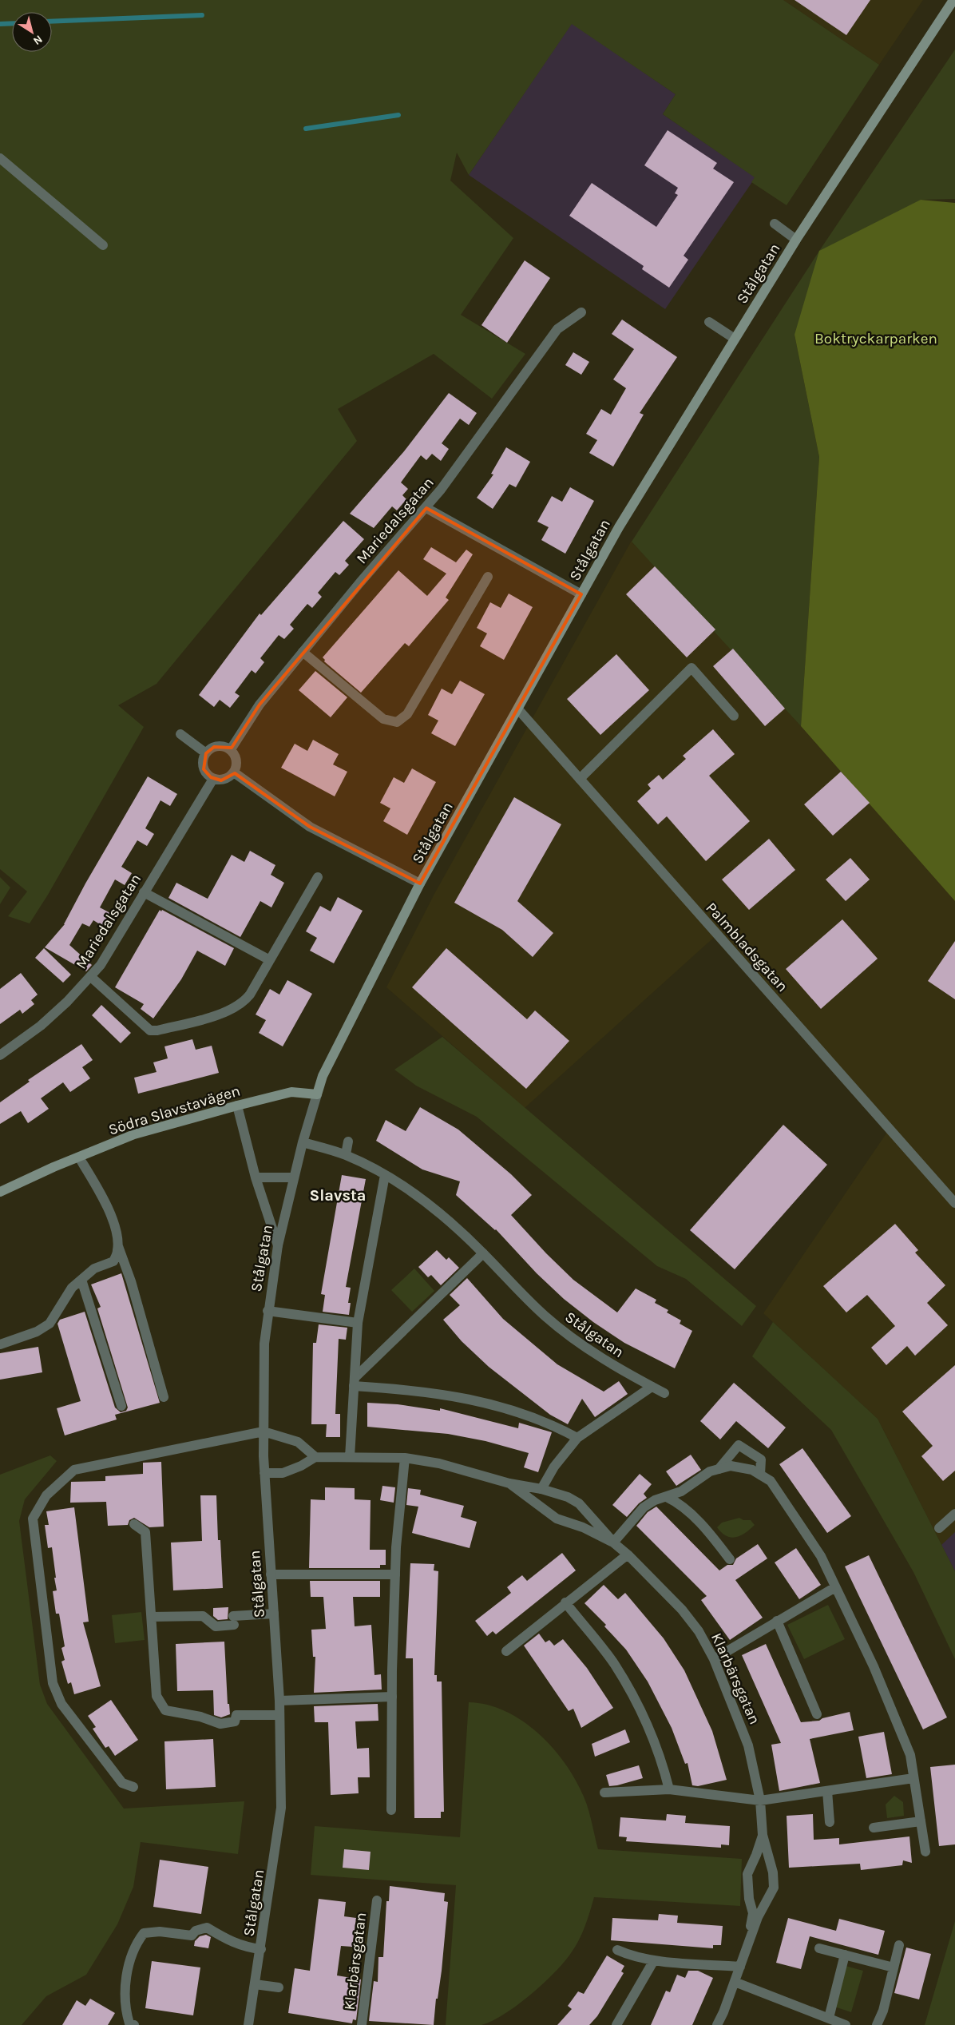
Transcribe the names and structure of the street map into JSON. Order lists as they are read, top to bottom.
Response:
{
  "streets": {
    "street": [
      "Stålgatan",
      "Mariedalsgatan",
      "Palmbladsgatan",
      "Södra Slavstavägen",
      "Klarbärsgatan"
    ]
  },
  "crossings": [
    ["Stålgatan", "Palmbladsgatan"],
    ["Stålgatan", "Södra Slavstavägen"],
    ["Stålgatan", "Klarbärsgatan"]
  ],
  "districts": ["Slavsta"],
  "parks": ["Boktryckarparken"],
  "north": "bottom right"
}
